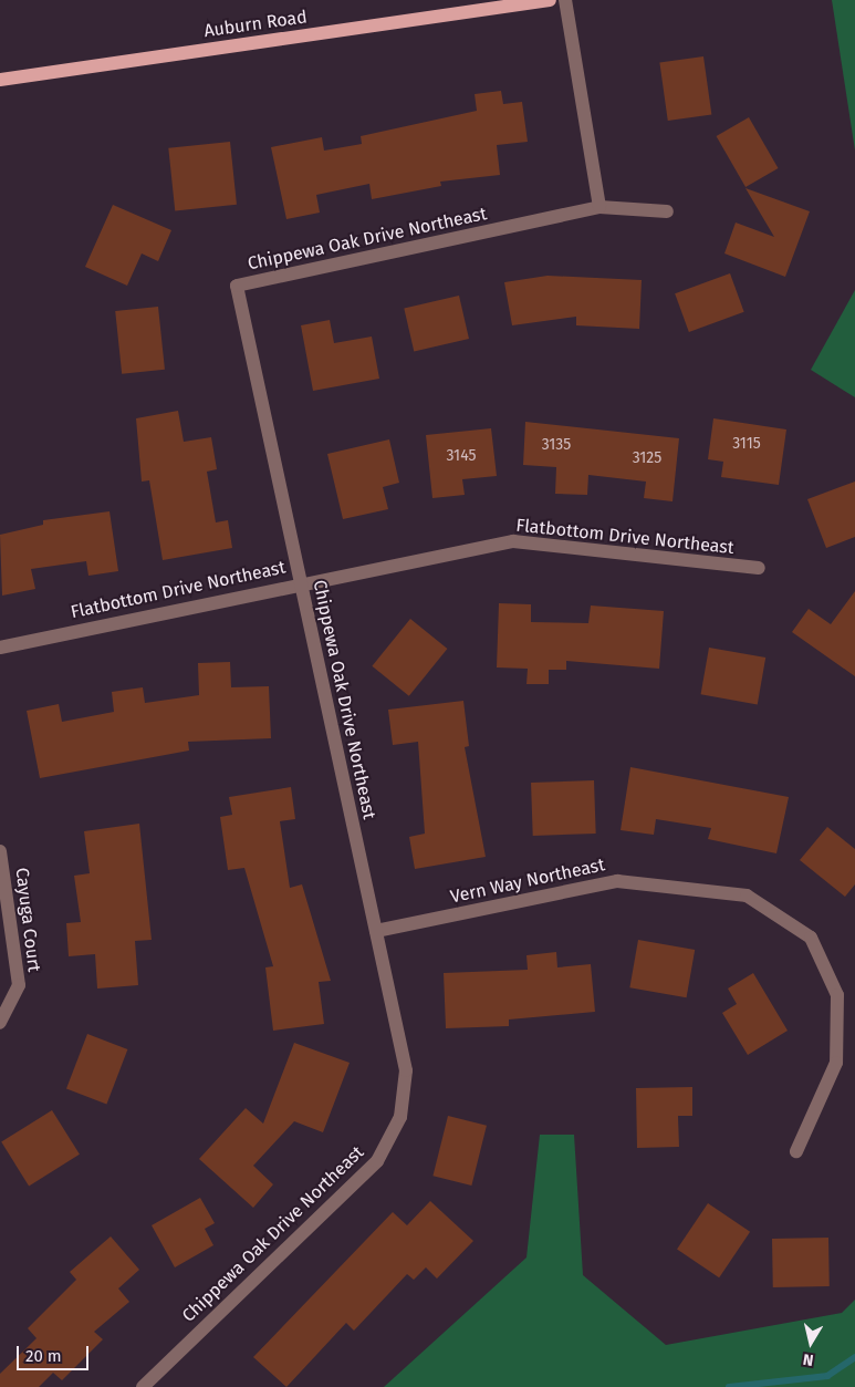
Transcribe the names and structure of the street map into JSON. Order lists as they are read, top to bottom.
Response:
{
  "streets": {
    "main road": ["Auburn Road"],
    "street": [
      "Chippewa Oak Drive Northeast",
      "Flatbottom Drive Northeast",
      "Vern Way Northeast",
      "Cayuga Court"
    ]
  },
  "crossings": [
    ["Chippewa Oak Drive Northeast", "Flatbottom Drive Northeast"],
    ["Chippewa Oak Drive Northeast", "Vern Way Northeast"]
  ],
  "house_numbers": [
    "3115",
    "3135",
    "3145",
    "3125"
  ],
  "scale_bar": "20 m",
  "north": "bottom"
}
